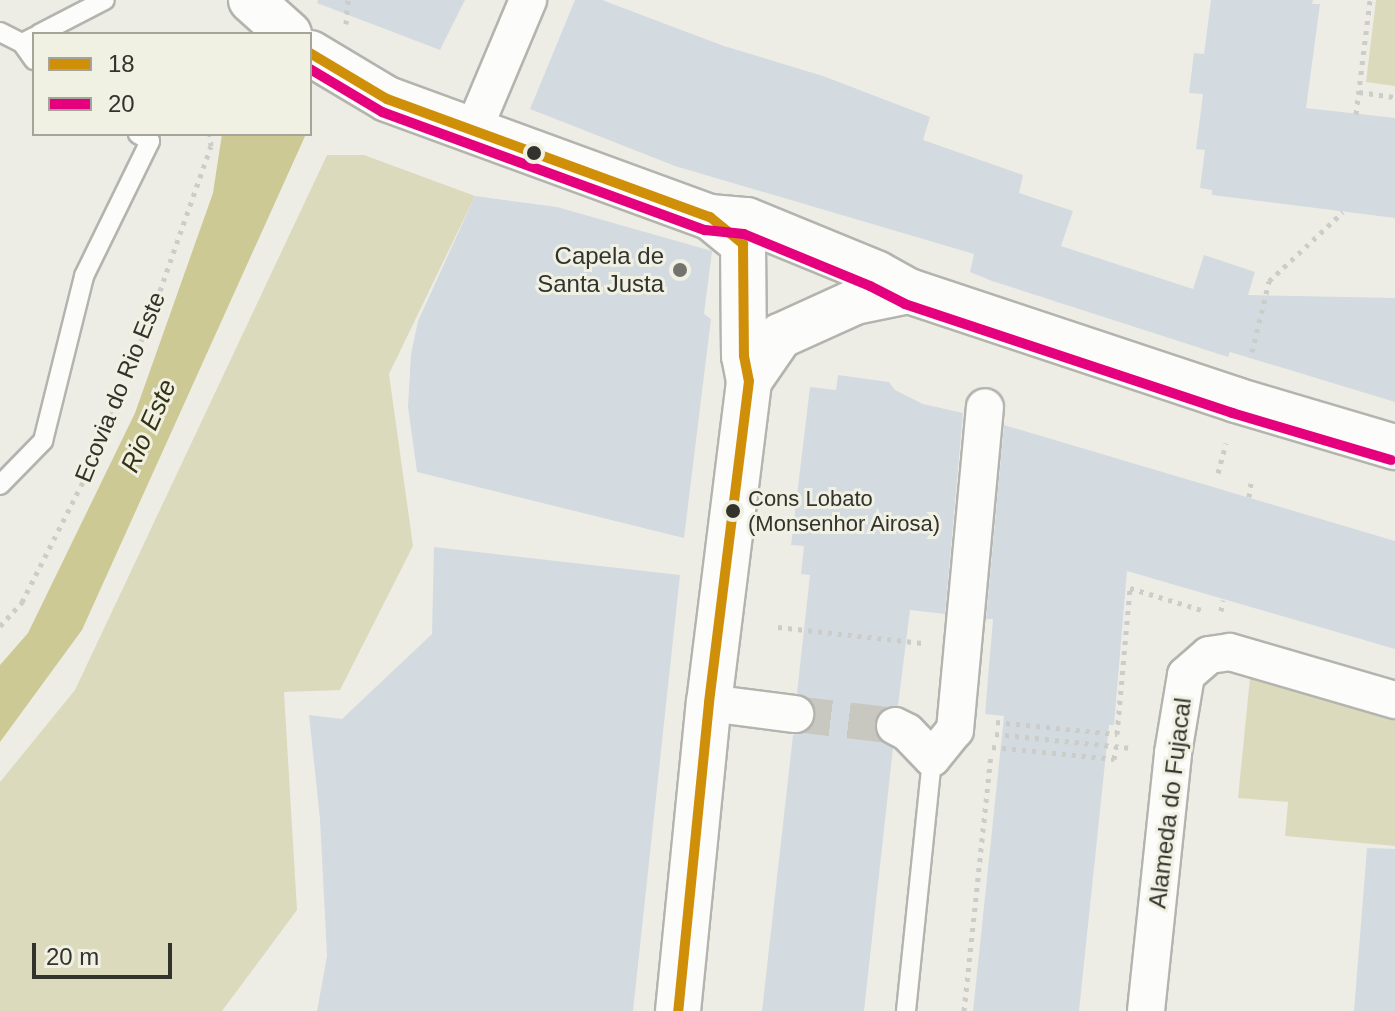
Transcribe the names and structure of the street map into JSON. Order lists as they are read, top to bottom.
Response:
{
  "streets": {
    "street": ["Alameda do Fujacal"],
    "path": ["Ecovia do Rio Este"]
  },
  "water": ["Rio Este"],
  "places": ["Capela de Santa Justa", "Cons Lobato (Monsenhor Airosa)"],
  "lines": ["transit line 18", "transit line 20"],
  "legend": ["18", "20"],
  "scale_bar": "20 m"
}
